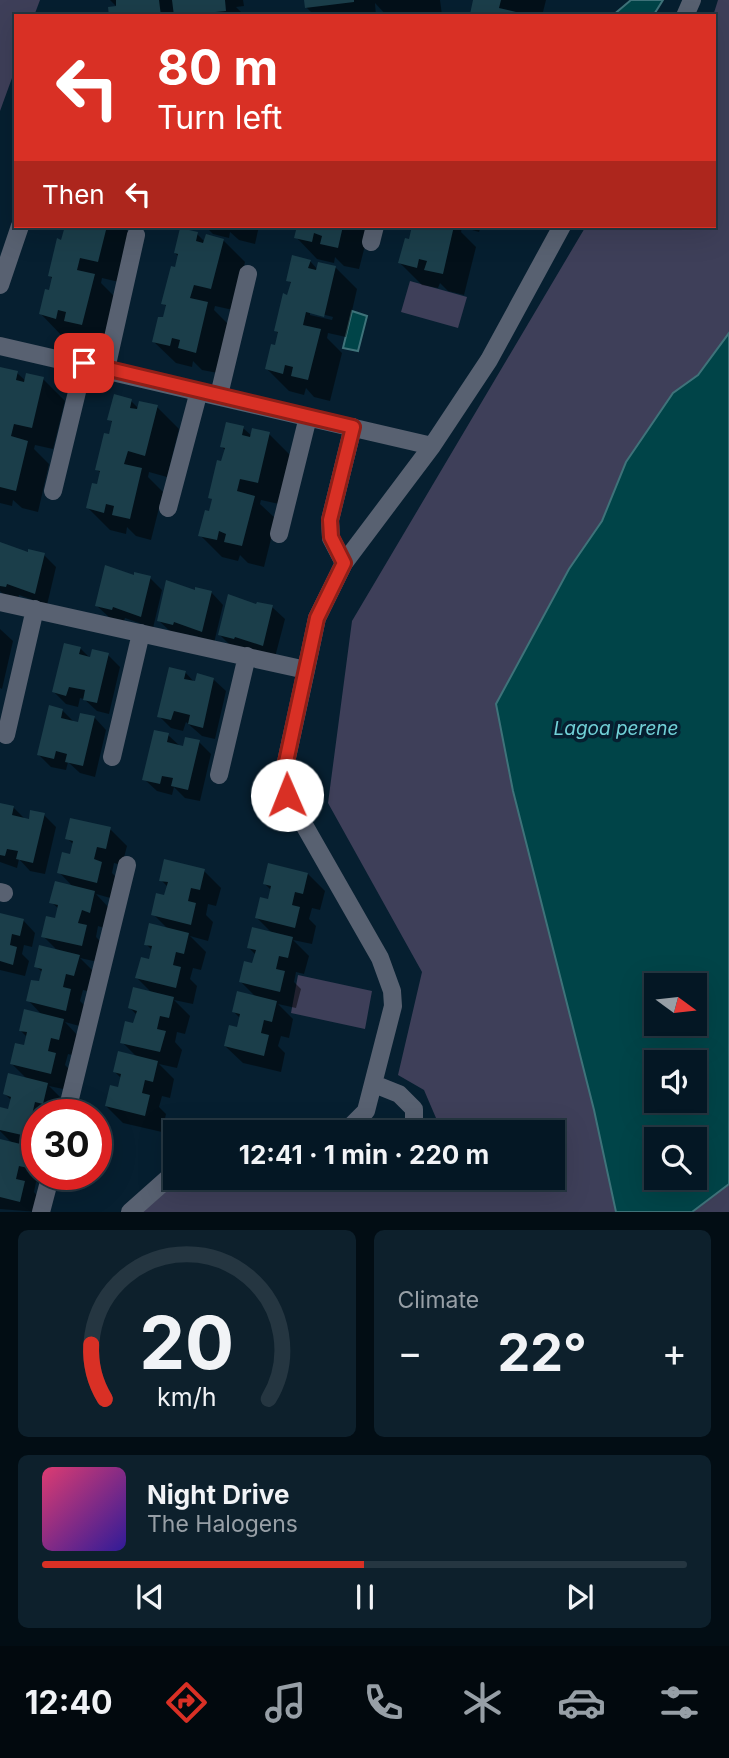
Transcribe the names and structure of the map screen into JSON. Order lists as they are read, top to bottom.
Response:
{
  "water": ["Lagoa perene"],
  "north": "right",
  "page": {
    "turn": ["80 m", "Turn left"],
    "then": "Then",
    "limit": "30",
    "trip": "12:41 · 1 min · 220 m",
    "tile": "Climate",
    "heat": ["−", "22°", "+"],
    "song": ["Night Drive", "The Halogens"],
    "tabs": "12:40",
    "gauge": ["20", "km/h"]
  }
}
